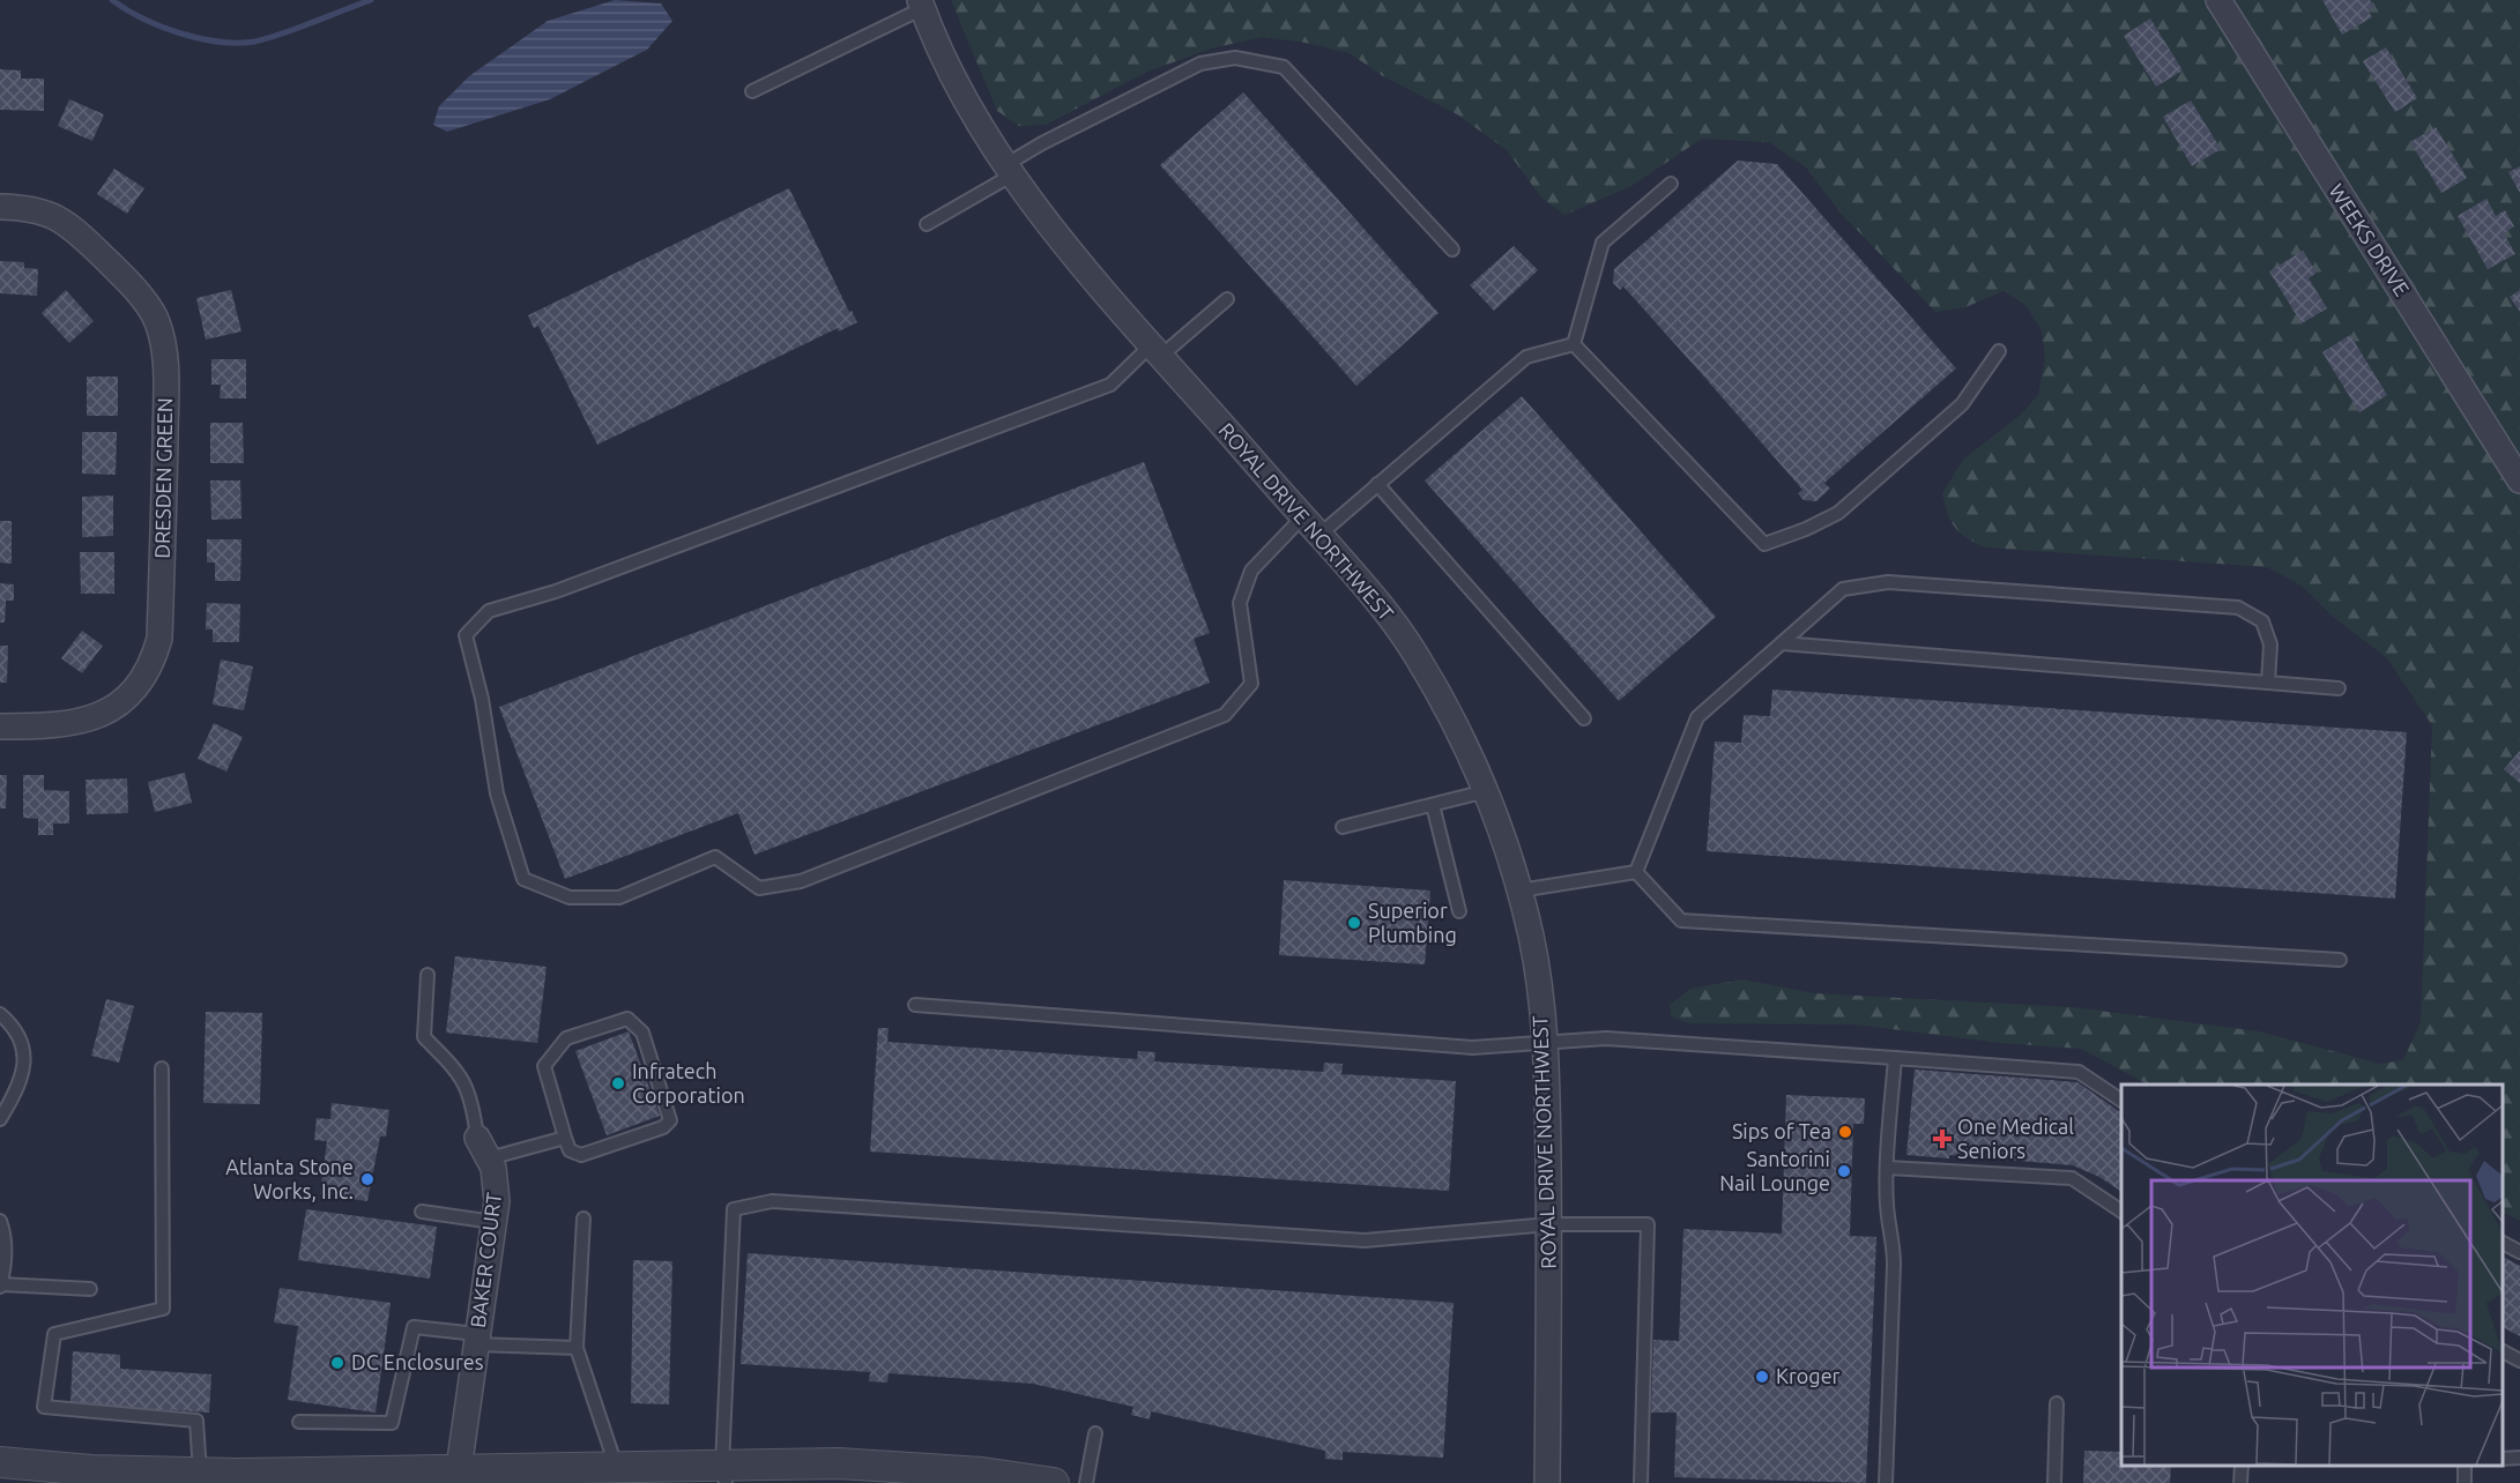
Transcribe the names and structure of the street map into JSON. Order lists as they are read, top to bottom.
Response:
{
  "streets": {
    "street": [
      "WEEKS DRIVE",
      "DRESDEN GREEN",
      "ROYAL DRIVE NORTHWEST",
      "BAKER COURT"
    ]
  },
  "places": {
    "other": [
      "Superior Plumbing",
      "Infratech Corporation",
      "Sips of Tea",
      "Santorini Nail Lounge",
      "Atlanta Stone Works, Inc.",
      "DC Enclosures",
      "Kroger"
    ],
    "health": ["One Medical Seniors"]
  }
}
